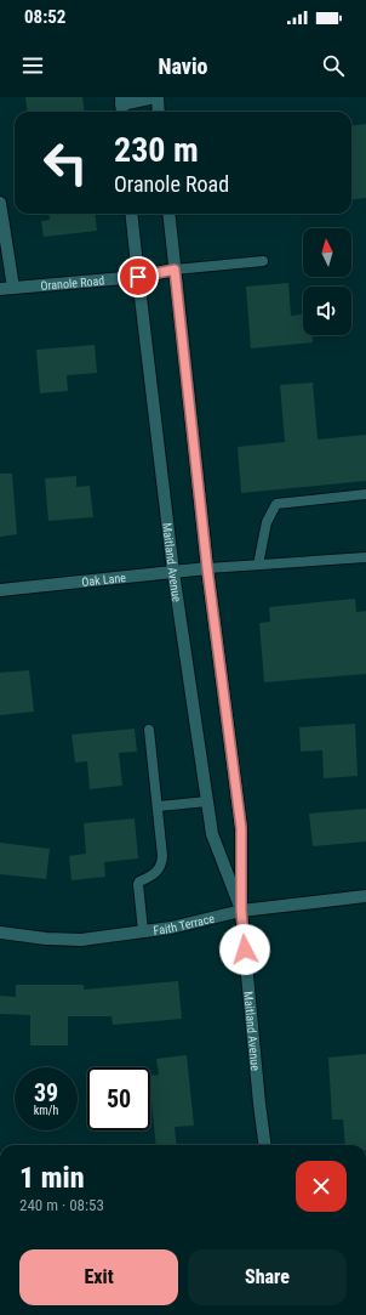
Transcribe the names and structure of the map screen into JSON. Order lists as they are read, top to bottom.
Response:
{
  "streets": {
    "main road": [
      "Oranole Road",
      "Maitland Avenue",
      "Oak Lane",
      "Faith Terrace"
    ]
  },
  "crossings": [
    ["Oranole Road", "Maitland Avenue"],
    ["Maitland Avenue", "Oak Lane"],
    ["Maitland Avenue", "Faith Terrace"]
  ],
  "north": "top",
  "page": {
    "status": "08:52",
    "header": "Navio",
    "turn": ["230 m", "Oranole Road"],
    "speed": "39 km/h",
    "limit": "50",
    "heading": ["1 min", "240 m · 08:53"],
    "buttons": ["Exit", "Share"]
  }
}
